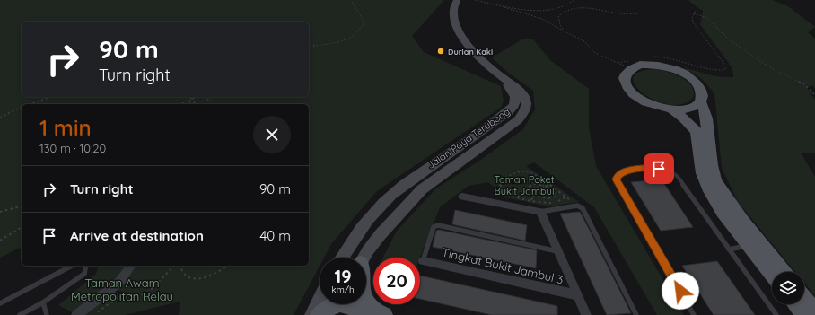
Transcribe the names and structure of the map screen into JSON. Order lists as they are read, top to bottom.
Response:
{
  "streets": {
    "main road": ["Jalan Paya Terubong"],
    "street": ["Tingkat Bukit Jambul 3"]
  },
  "parks": ["Taman Poket Bukit Jambul", "Taman Awam Metropolitan Relau"],
  "places": ["Durian Kaki"],
  "page": {
    "turn": ["90 m", "Turn right"],
    "heading": ["1 min", "130 m · 10:20"],
    "list": [
      {
        "name": "Turn right",
        "value": "90 m"
      },
      {
        "name": "Arrive at destination",
        "value": "40 m"
      }
    ],
    "speed": "19 km/h",
    "limit": "20"
  }
}
